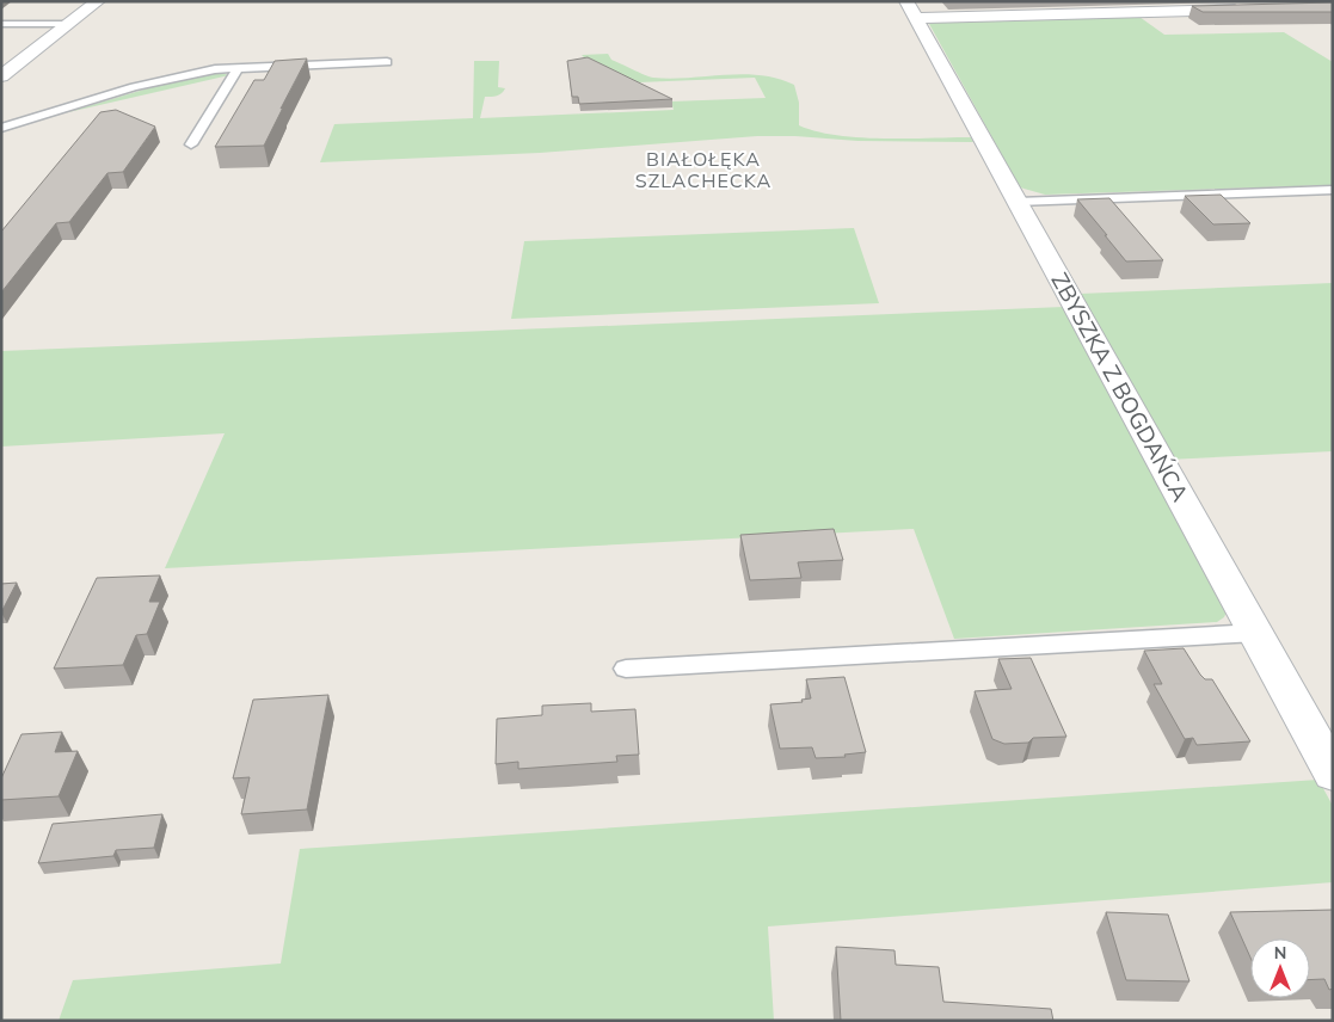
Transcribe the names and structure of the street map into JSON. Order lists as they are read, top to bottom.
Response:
{
  "streets": {
    "street": ["ZBYSZKA Z BOGDAŃCA"]
  },
  "districts": ["BIAŁOŁĘKA SZLACHECKA"],
  "north": "top"
}
